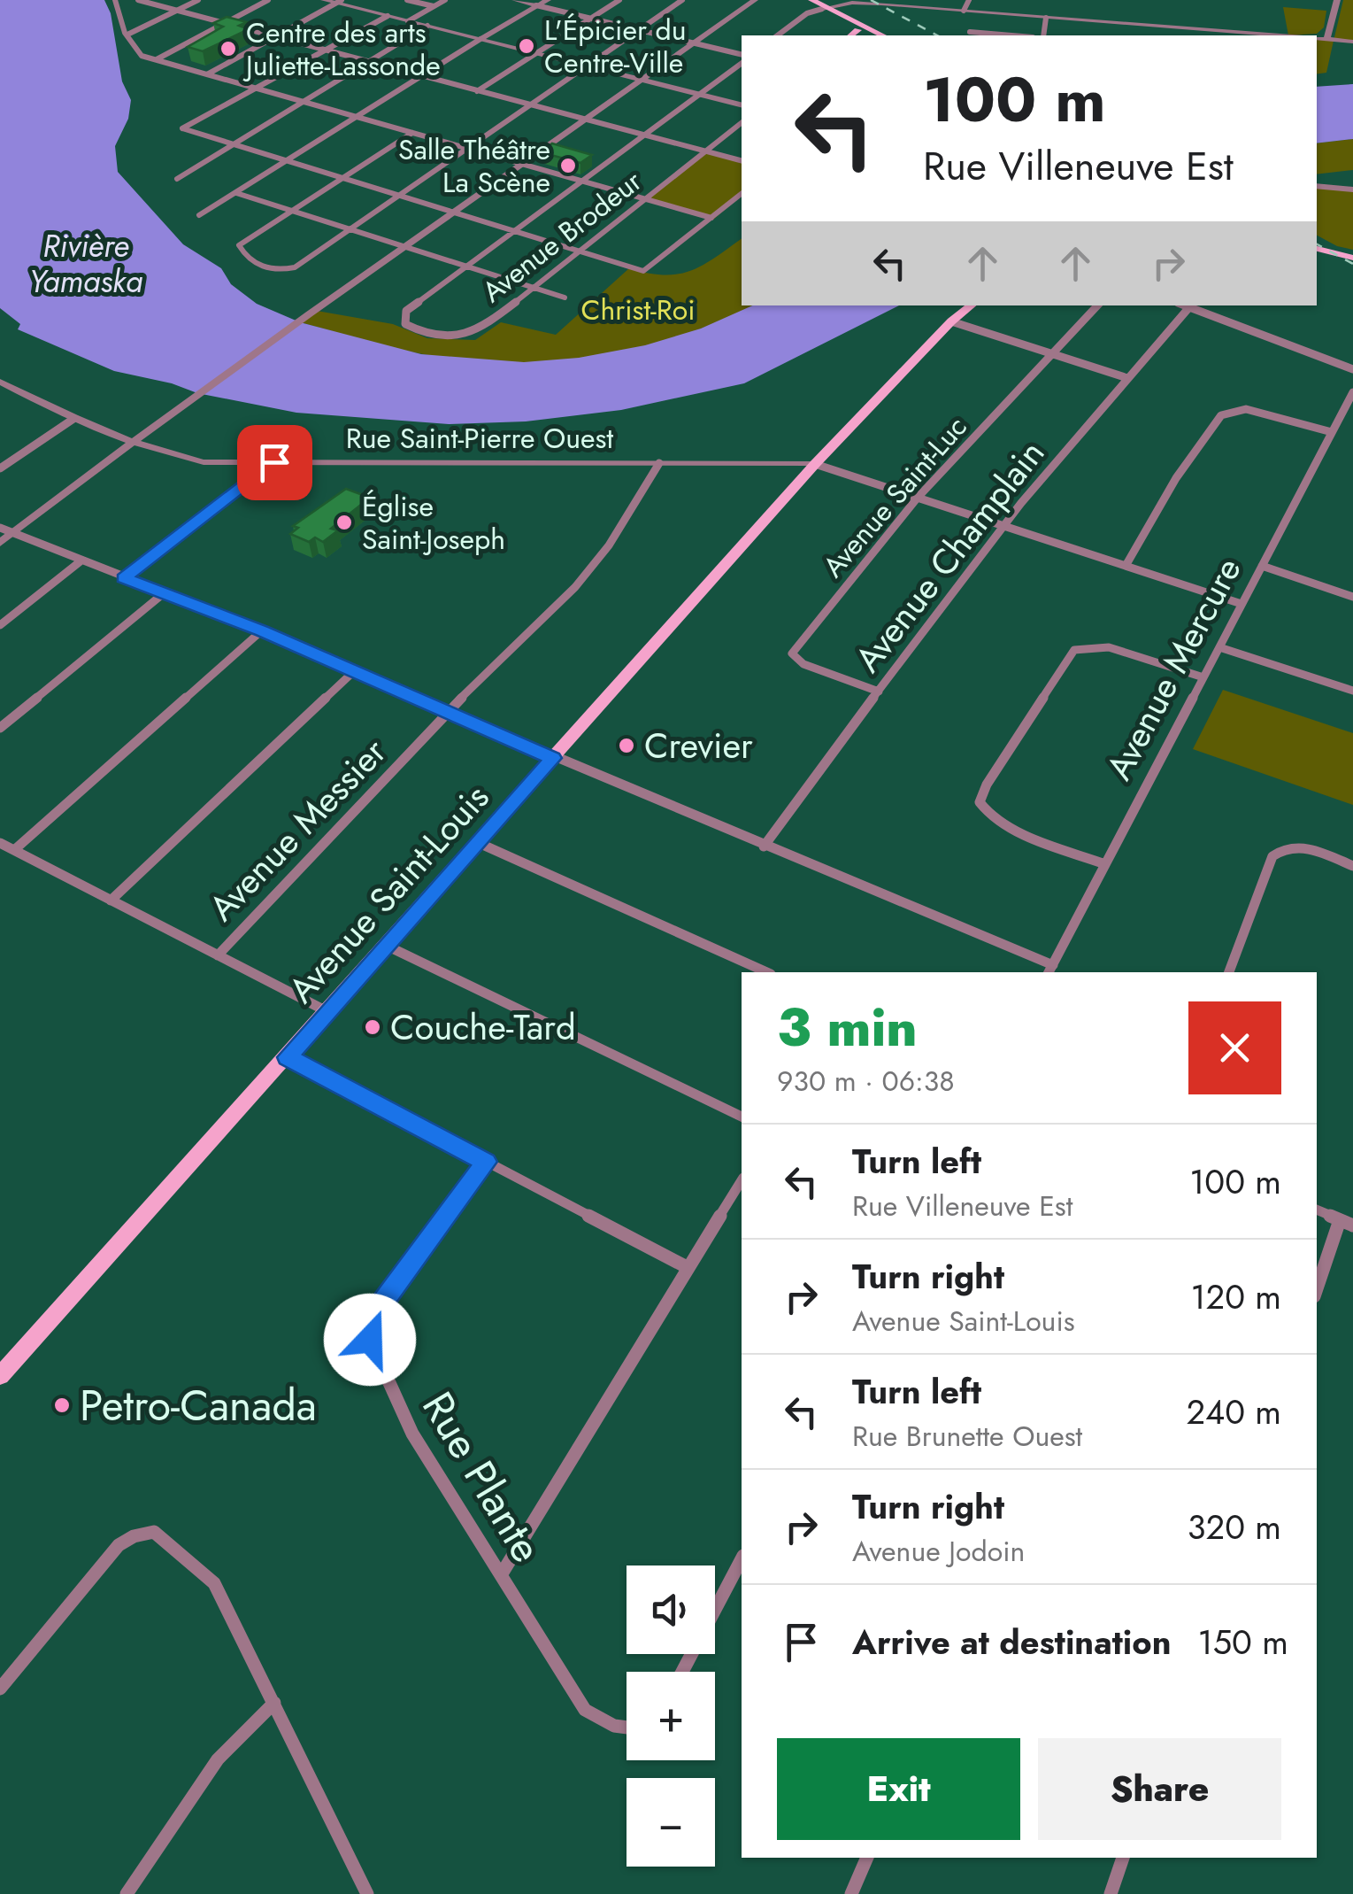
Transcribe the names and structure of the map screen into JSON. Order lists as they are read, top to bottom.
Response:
{
  "streets": {
    "main road": ["Avenue Saint-Louis"],
    "street": [
      "Avenue Brodeur",
      "Rue Saint-Pierre Ouest",
      "Avenue Saint-Luc",
      "Avenue Champlain",
      "Avenue Mercure",
      "Avenue Messier",
      "Rue Plante"
    ]
  },
  "crossings": [
    ["Rue Saint-Pierre Ouest", "Avenue Messier"],
    ["Rue Saint-Pierre Ouest", "Avenue Saint-Louis"],
    ["Avenue Saint-Luc", "Avenue Champlain"]
  ],
  "water": ["Rivière Yamaska"],
  "parks": ["Christ-Roi"],
  "places": [
    "L'Épicier du Centre-Ville",
    "Centre des arts Juliette-Lassonde",
    "Salle Théâtre La Scène",
    "Église Saint-Joseph",
    "Crevier",
    "Couche-Tard",
    "Petro-Canada"
  ],
  "page": {
    "turn": ["100 m", "Rue Villeneuve Est"],
    "heading": ["3 min", "930 m · 06:38"],
    "list": [
      {
        "name": "Turn left",
        "note": "Rue Villeneuve Est",
        "value": "100 m"
      },
      {
        "name": "Turn right",
        "note": "Avenue Saint-Louis",
        "value": "120 m"
      },
      {
        "name": "Turn left",
        "note": "Rue Brunette Ouest",
        "value": "240 m"
      },
      {
        "name": "Turn right",
        "note": "Avenue Jodoin",
        "value": "320 m"
      },
      {
        "name": "Arrive at destination",
        "value": "150 m"
      }
    ],
    "map_buttons": ["+", "−"],
    "buttons": ["Exit", "Share"]
  }
}
